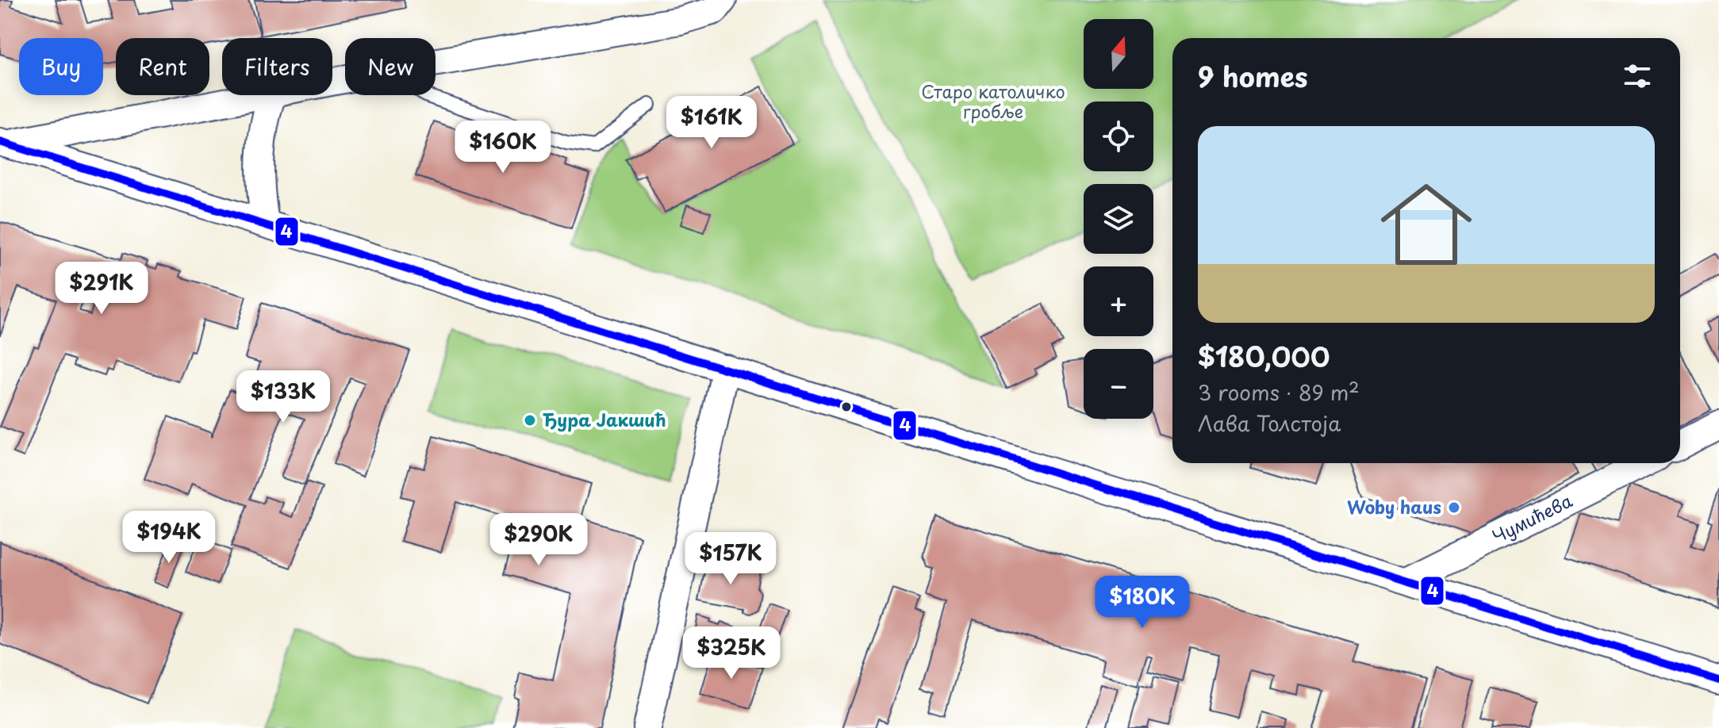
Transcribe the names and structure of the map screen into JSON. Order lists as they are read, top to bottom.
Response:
{
  "streets": {
    "street": ["Чумићева"]
  },
  "parks": ["Старо католичко гробље"],
  "places": ["Ђура Јакшић", "Woby haus"],
  "lines": ["transit line 4"],
  "north": "top",
  "page": {
    "map_buttons": ["+", "−"],
    "chip": [
      "Buy",
      "Rent",
      "Filters",
      "New"
    ],
    "heading": "9 homes",
    "price": [
      "$161K",
      "$160K",
      "$291K",
      "$133K",
      "$194K",
      "$290K",
      "$157K",
      "$180K",
      "$325K"
    ],
    "list": [
      {
        "name": "$180,000",
        "note": "3 rooms · 89 m² · Лава Толстоја"
      }
    ]
  }
}
